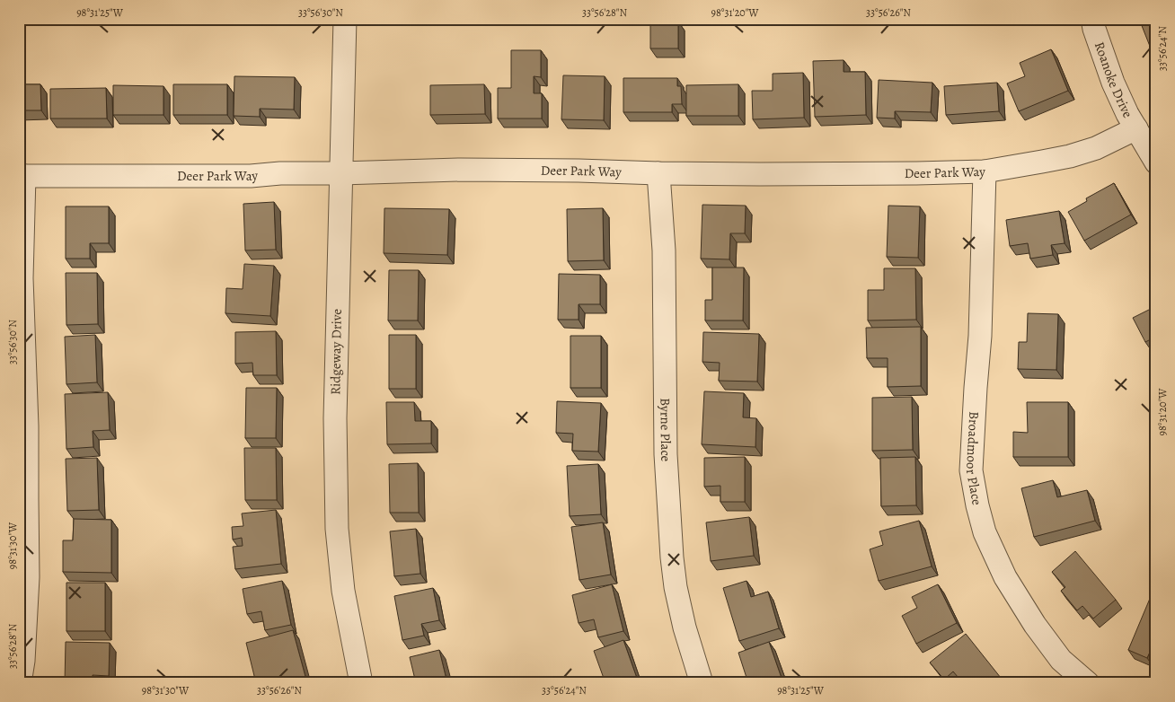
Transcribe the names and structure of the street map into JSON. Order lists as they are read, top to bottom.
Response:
{
  "streets": {
    "street": [
      "Roanoke Drive",
      "Deer Park Way",
      "Ridgeway Drive",
      "Byrne Place",
      "Broadmoor Place"
    ]
  },
  "crossings": [
    ["Roanoke Drive", "Deer Park Way"],
    ["Deer Park Way", "Ridgeway Drive"],
    ["Deer Park Way", "Byrne Place"],
    ["Deer Park Way", "Broadmoor Place"]
  ],
  "coordinates": [
    "98°31'25\"W",
    "33°56'30\"N",
    "33°56'28\"N",
    "98°31'20\"W",
    "33°56'26\"N",
    "33°56'24\"N",
    "98°31'30\"W"
  ]
}
